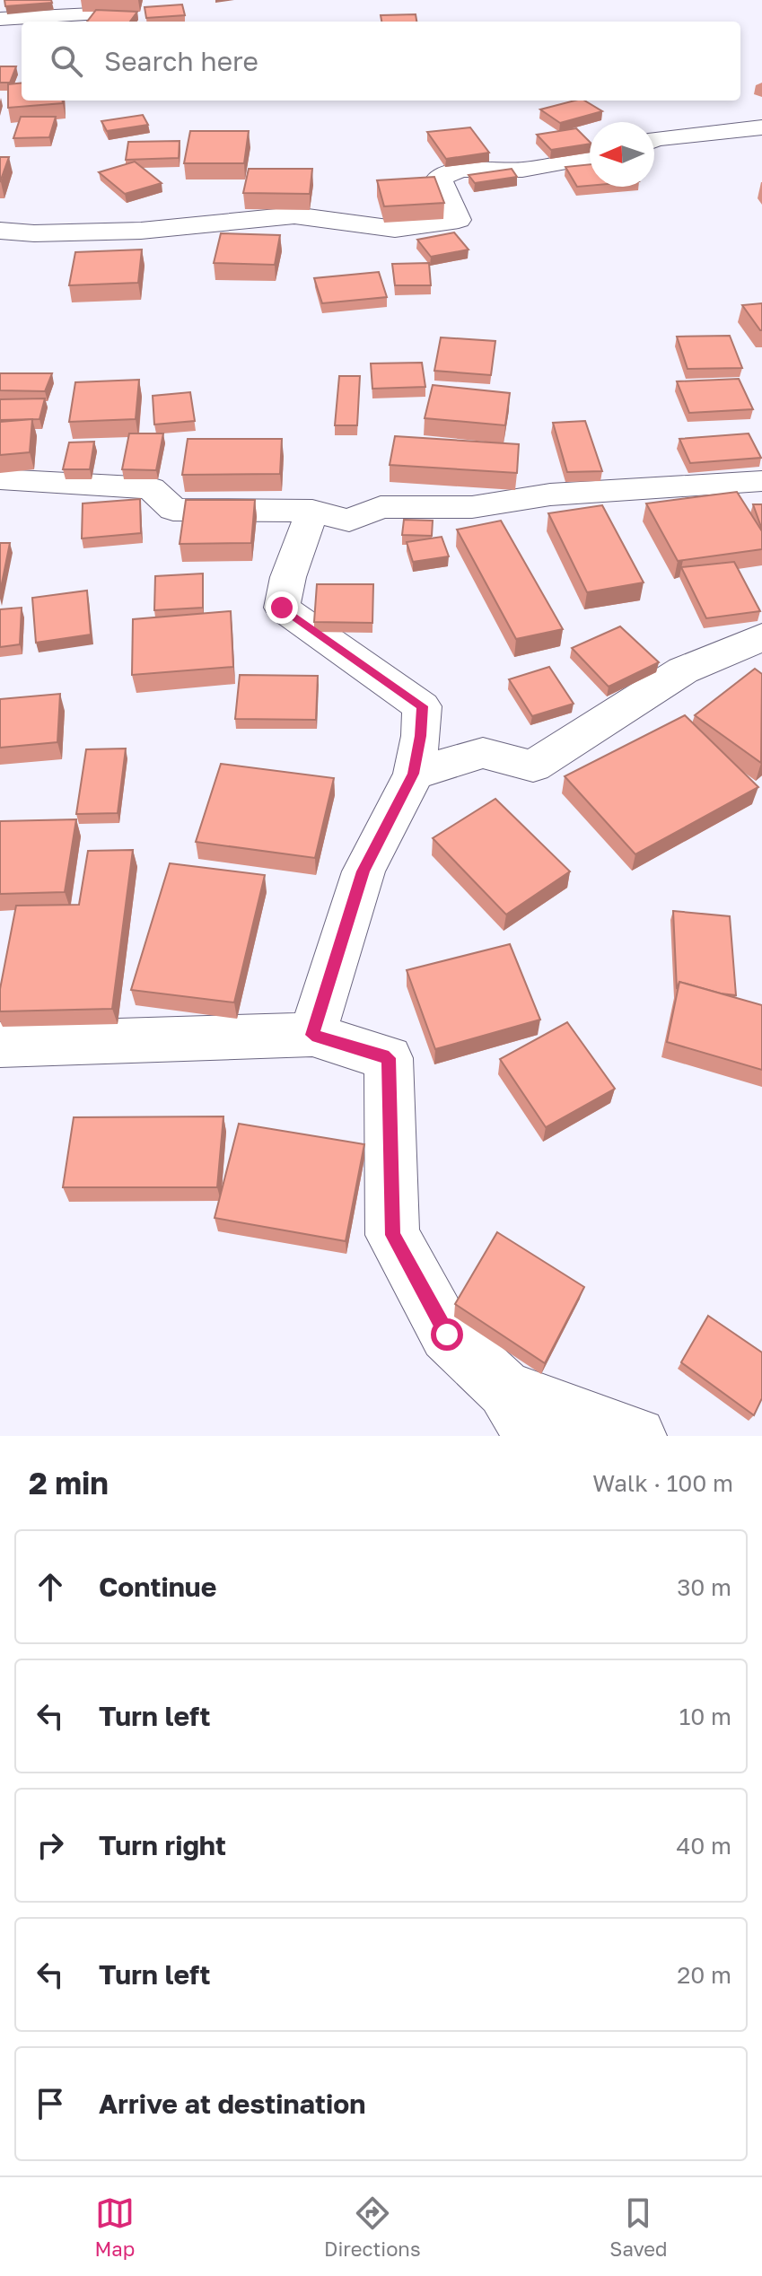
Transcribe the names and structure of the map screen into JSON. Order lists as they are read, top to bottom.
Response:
{
  "north": "left",
  "page": {
    "search": "Search here",
    "heading": ["2 min", "Walk · 100 m"],
    "list": [
      ["Continue", "30 m"],
      ["Turn left", "10 m"],
      ["Turn right", "40 m"],
      ["Turn left", "20 m"],
      "Arrive at destination"
    ],
    "nav": ["Map", "Directions", "Saved"]
  }
}
